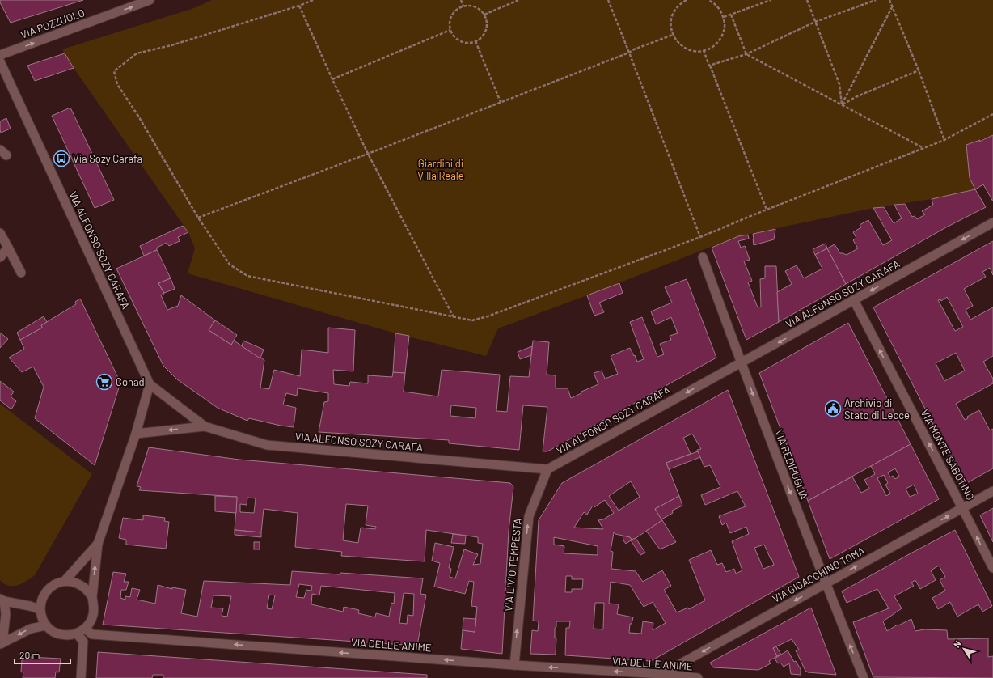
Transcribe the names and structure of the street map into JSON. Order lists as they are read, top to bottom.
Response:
{
  "streets": {
    "street": [
      "VIA POZZUOLO",
      "VIA ALFONSO SOZY CARAFA",
      "VIA MONTE SABOTINO",
      "VIA REDIPUGLIA",
      "VIA LIVIO TEMPESTA",
      "VIA GIOACCHINO TOMA",
      "VIA DELLE ANIME"
    ]
  },
  "crossings": [
    ["VIA ALFONSO SOZY CARAFA", "VIA MONTE SABOTINO"],
    ["VIA ALFONSO SOZY CARAFA", "VIA REDIPUGLIA"],
    ["VIA ALFONSO SOZY CARAFA", "VIA LIVIO TEMPESTA"],
    ["VIA MONTE SABOTINO", "VIA GIOACCHINO TOMA"],
    ["VIA REDIPUGLIA", "VIA GIOACCHINO TOMA"],
    ["VIA LIVIO TEMPESTA", "VIA DELLE ANIME"],
    ["VIA GIOACCHINO TOMA", "VIA DELLE ANIME"]
  ],
  "one_way": [
    "VIA POZZUOLO",
    "VIA ALFONSO SOZY CARAFA",
    "VIA MONTE SABOTINO",
    "VIA LIVIO TEMPESTA",
    "VIA DELLE ANIME"
  ],
  "parks": ["Giardini di Villa Reale"],
  "places": {
    "bus stop": ["Via Sozy Carafa"],
    "supermarket": ["Conad"],
    "public building": ["Archivio di Stato di Lecce"]
  },
  "scale_bar": "20 m",
  "north": "top left"
}
